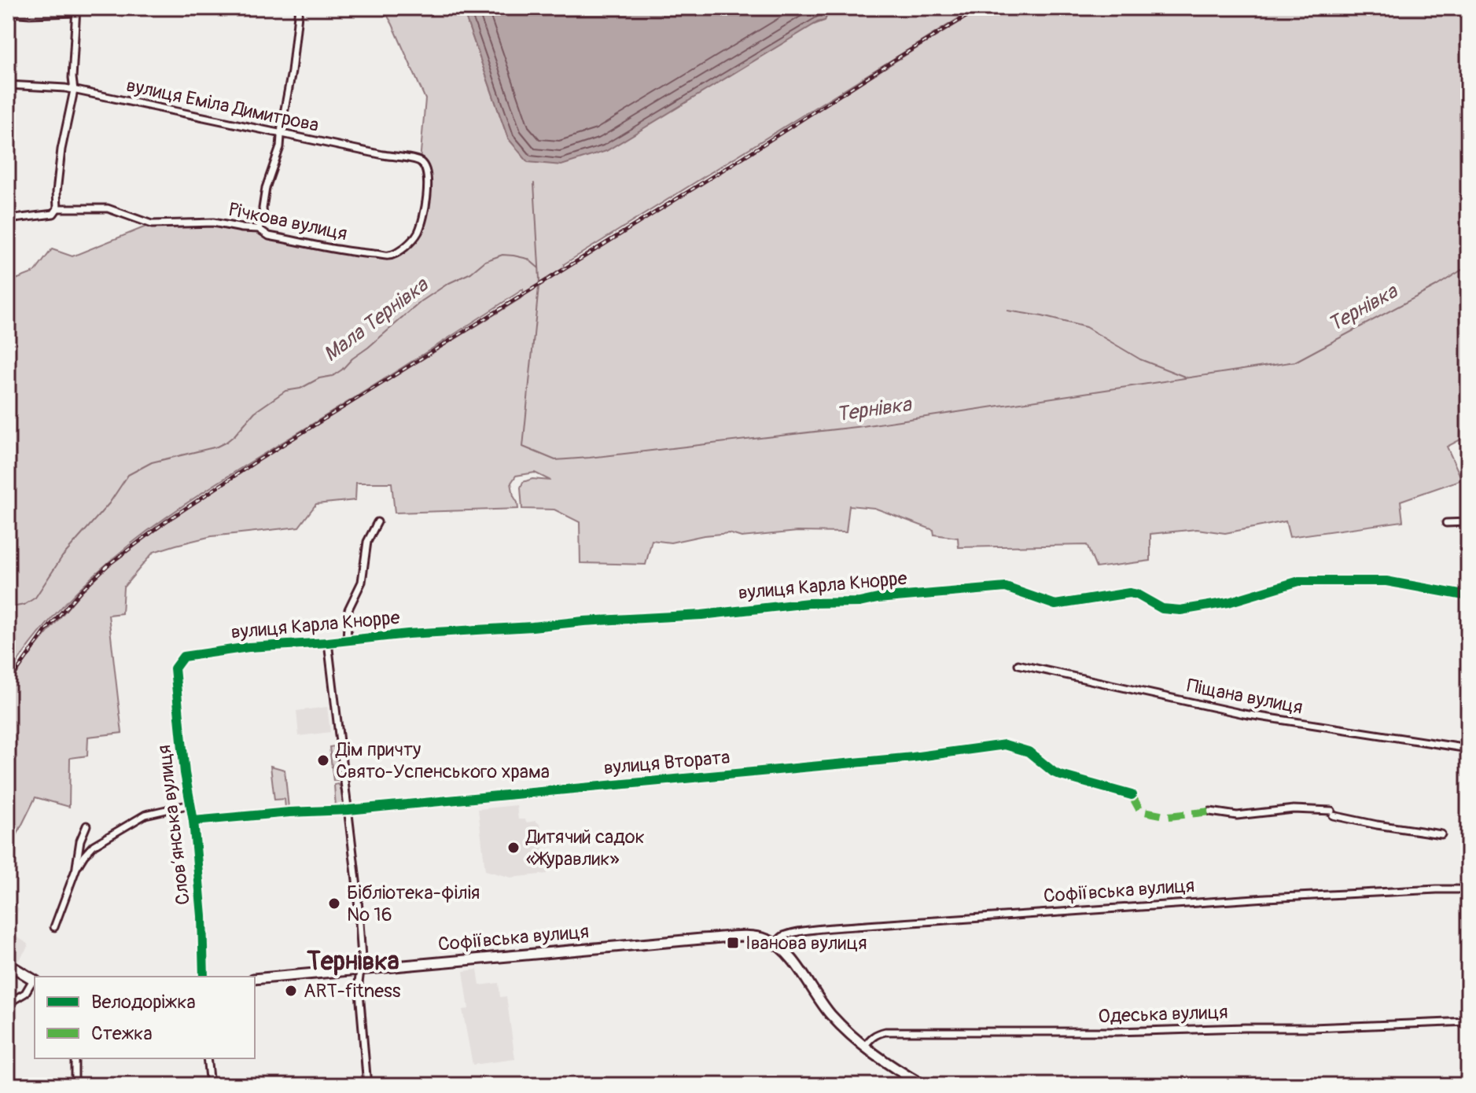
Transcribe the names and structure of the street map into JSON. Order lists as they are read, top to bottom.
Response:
{
  "streets": {
    "main road": ["Софіївська вулиця"],
    "street": [
      "вулиця Еміла Димитрова",
      "Річкова вулиця",
      "вулиця Карла Кнорре",
      "Піщана вулиця",
      "вулиця Втората",
      "Словʼянська вулиця",
      "Одеська вулиця"
    ]
  },
  "crossings": [
    ["вулиця Еміла Димитрова", "Річкова вулиця"],
    ["вулиця Карла Кнорре", "Словʼянська вулиця"],
    ["вулиця Втората", "Словʼянська вулиця"]
  ],
  "districts": ["Тернівка"],
  "water": ["Тернівка", "Мала Тернівка"],
  "places": {
    "other": [
      "Дім причту Свято-Успенського храма",
      "Дитячий садок «Журавлик»",
      "Бібліотека-філія № 16",
      "ART-fitness"
    ],
    "transit": ["Іванова вулиця"]
  },
  "legend": ["Велодоріжка", "Стежка"]
}
